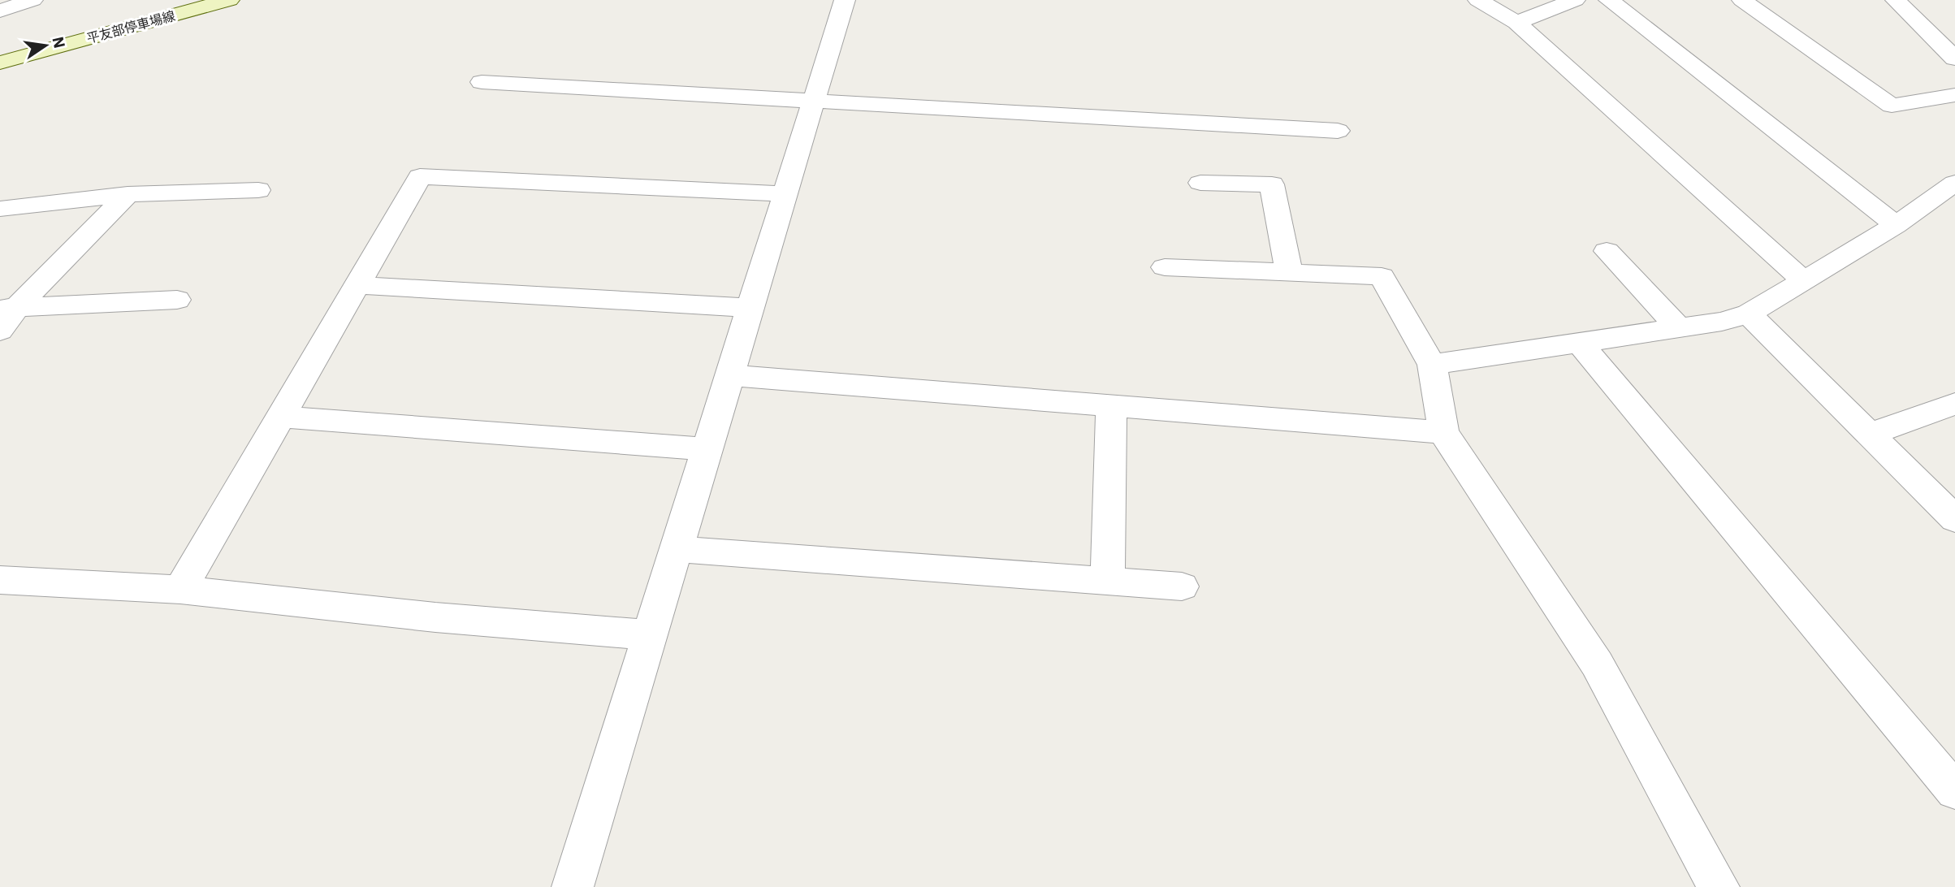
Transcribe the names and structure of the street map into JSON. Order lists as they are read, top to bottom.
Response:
{
  "streets": {
    "main road": ["平友部停車場線"]
  },
  "north": "right"
}
